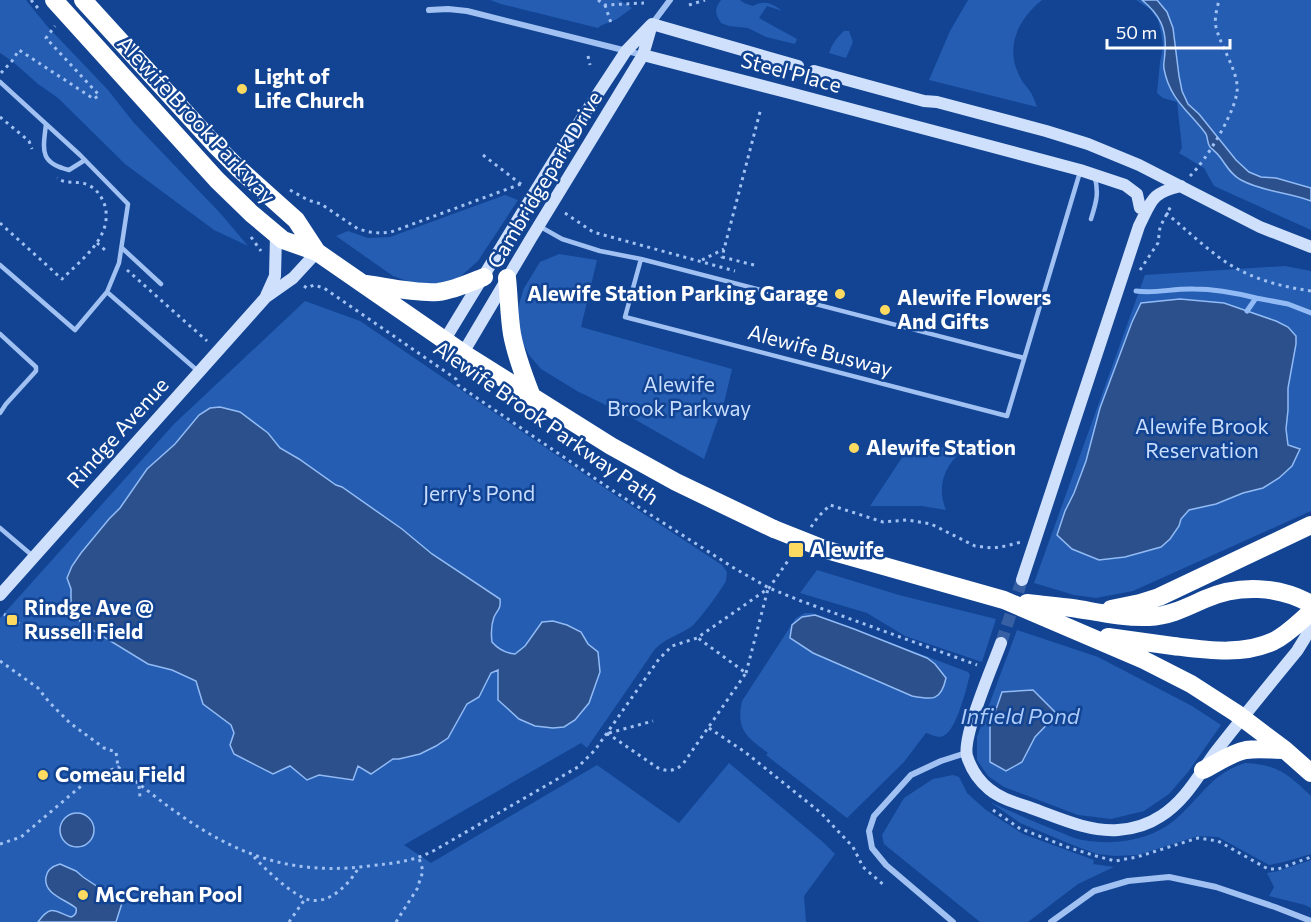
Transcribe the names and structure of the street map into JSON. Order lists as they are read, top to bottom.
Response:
{
  "streets": {
    "highway": ["Alewife Brook Parkway"],
    "main road": ["Steel Place", "Cambridgepark Drive", "Rindge Avenue"],
    "lane": ["Alewife Busway"],
    "path": ["Alewife Brook Parkway Path"]
  },
  "crossings": [
    ["Steel Place", "Cambridgepark Drive"],
    ["Steel Place", "Alewife Busway"],
    ["Alewife Brook Parkway", "Cambridgepark Drive"],
    ["Alewife Brook Parkway", "Rindge Avenue"],
    ["Cambridgepark Drive", "Alewife Busway"]
  ],
  "water": ["Infield Pond"],
  "parks": ["Alewife Brook Parkway", "Alewife Brook Reservation", "Jerry's Pond"],
  "places": {
    "other": [
      "Light of Life Church",
      "Alewife Station Parking Garage",
      "Alewife Flowers And Gifts",
      "Alewife Station",
      "Comeau Field",
      "McCrehan Pool"
    ],
    "transit": ["Alewife", "Rindge Ave @ Russell Field"]
  },
  "scale_bar": "50 m"
}
